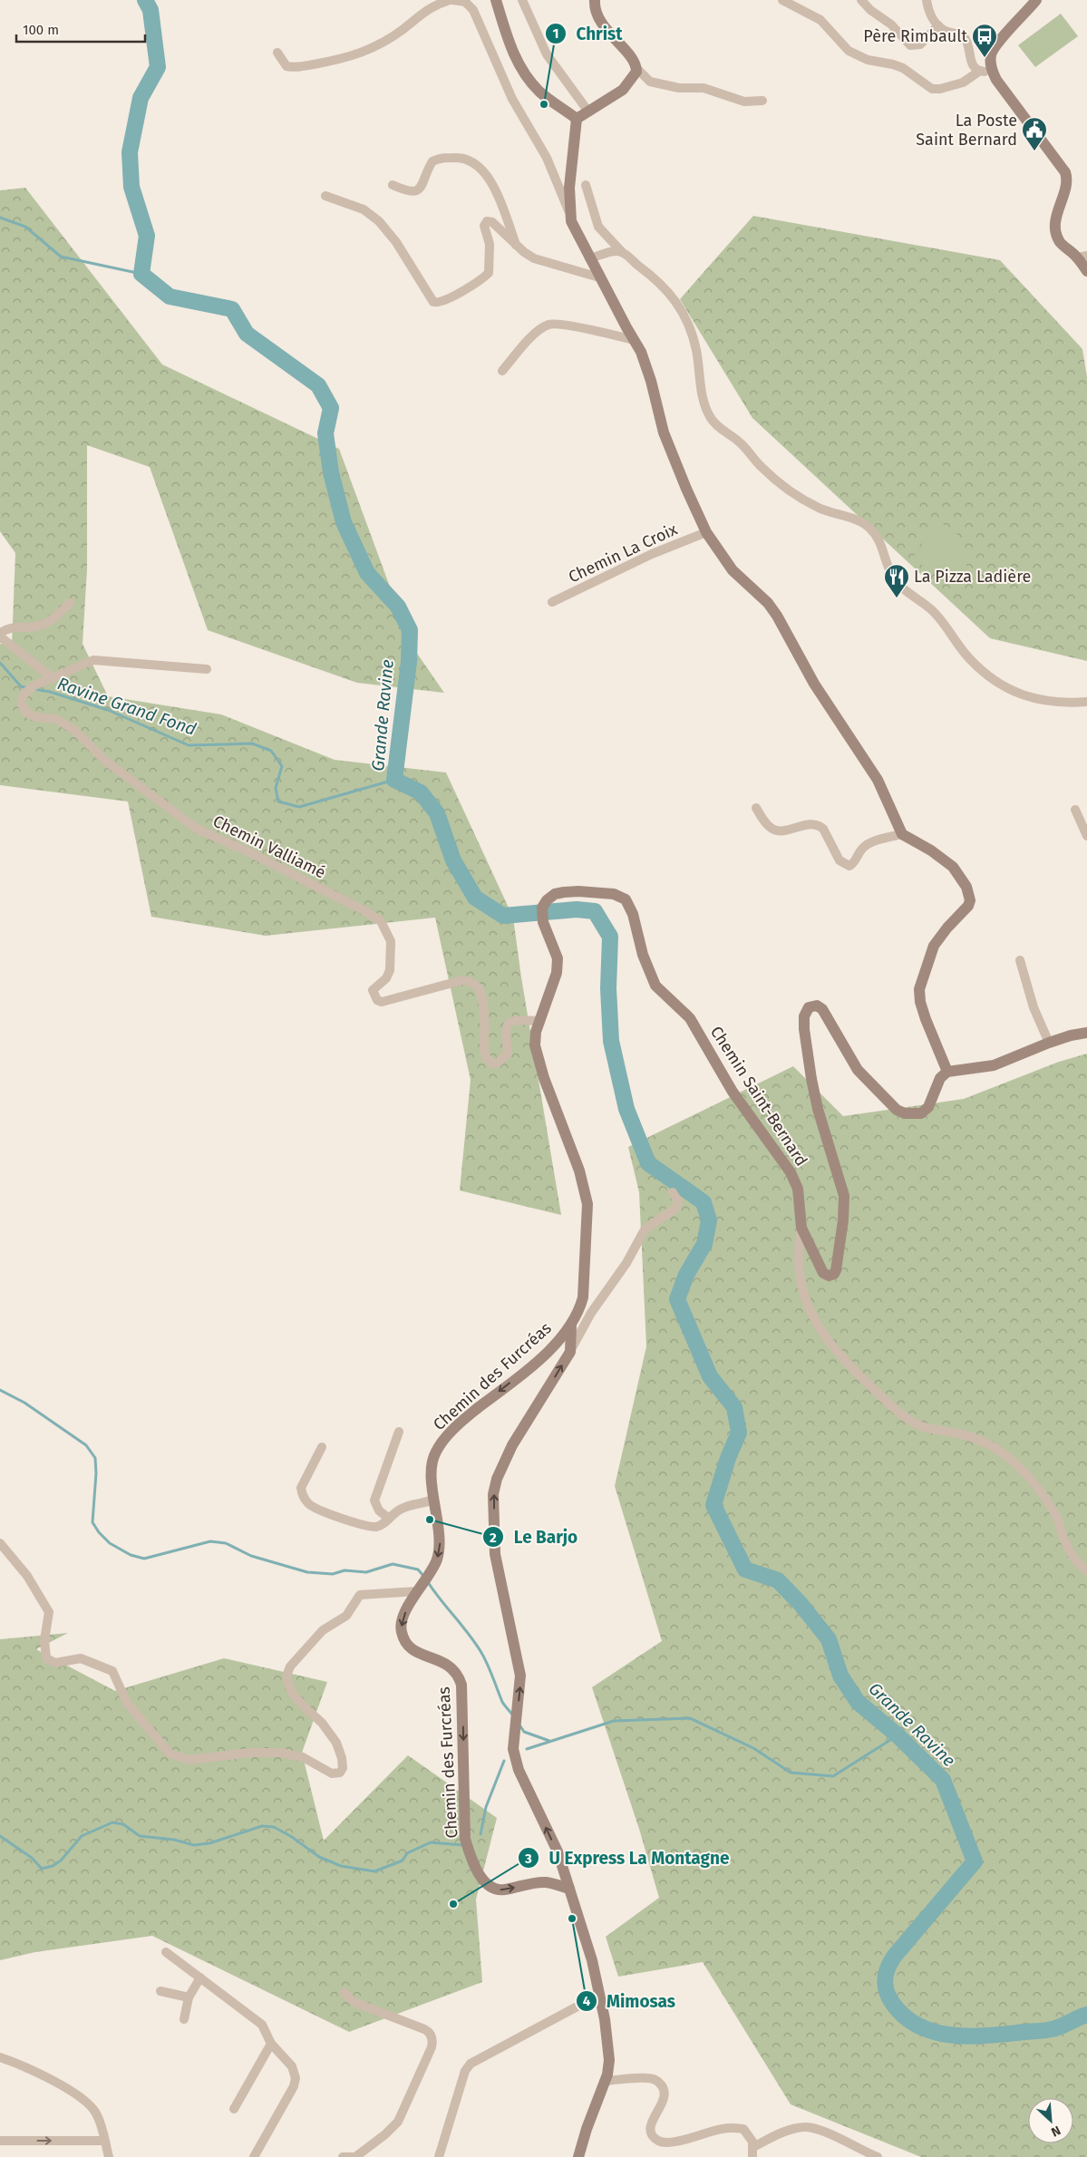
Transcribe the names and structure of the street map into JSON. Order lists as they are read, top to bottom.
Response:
{
  "streets": {
    "street": [
      "Chemin La Croix",
      "Chemin Valliamé",
      "Chemin Saint-Bernard",
      "Chemin des Furcréas"
    ]
  },
  "crossings": [
    ["Chemin Valliamé", "Chemin des Furcréas"],
    ["Chemin Saint-Bernard", "Chemin des Furcréas"]
  ],
  "water": ["Ravine Grand Fond", "Grande Ravine"],
  "places": {
    "bus stop": ["Père Rimbault"],
    "other": [
      "Christ",
      "Le Barjo",
      "U Express La Montagne",
      "Mimosas"
    ],
    "public building": ["La Poste Saint Bernard"],
    "restaurant": ["La Pizza Ladière"]
  },
  "scale_bar": "100 m",
  "north": "bottom right"
}
